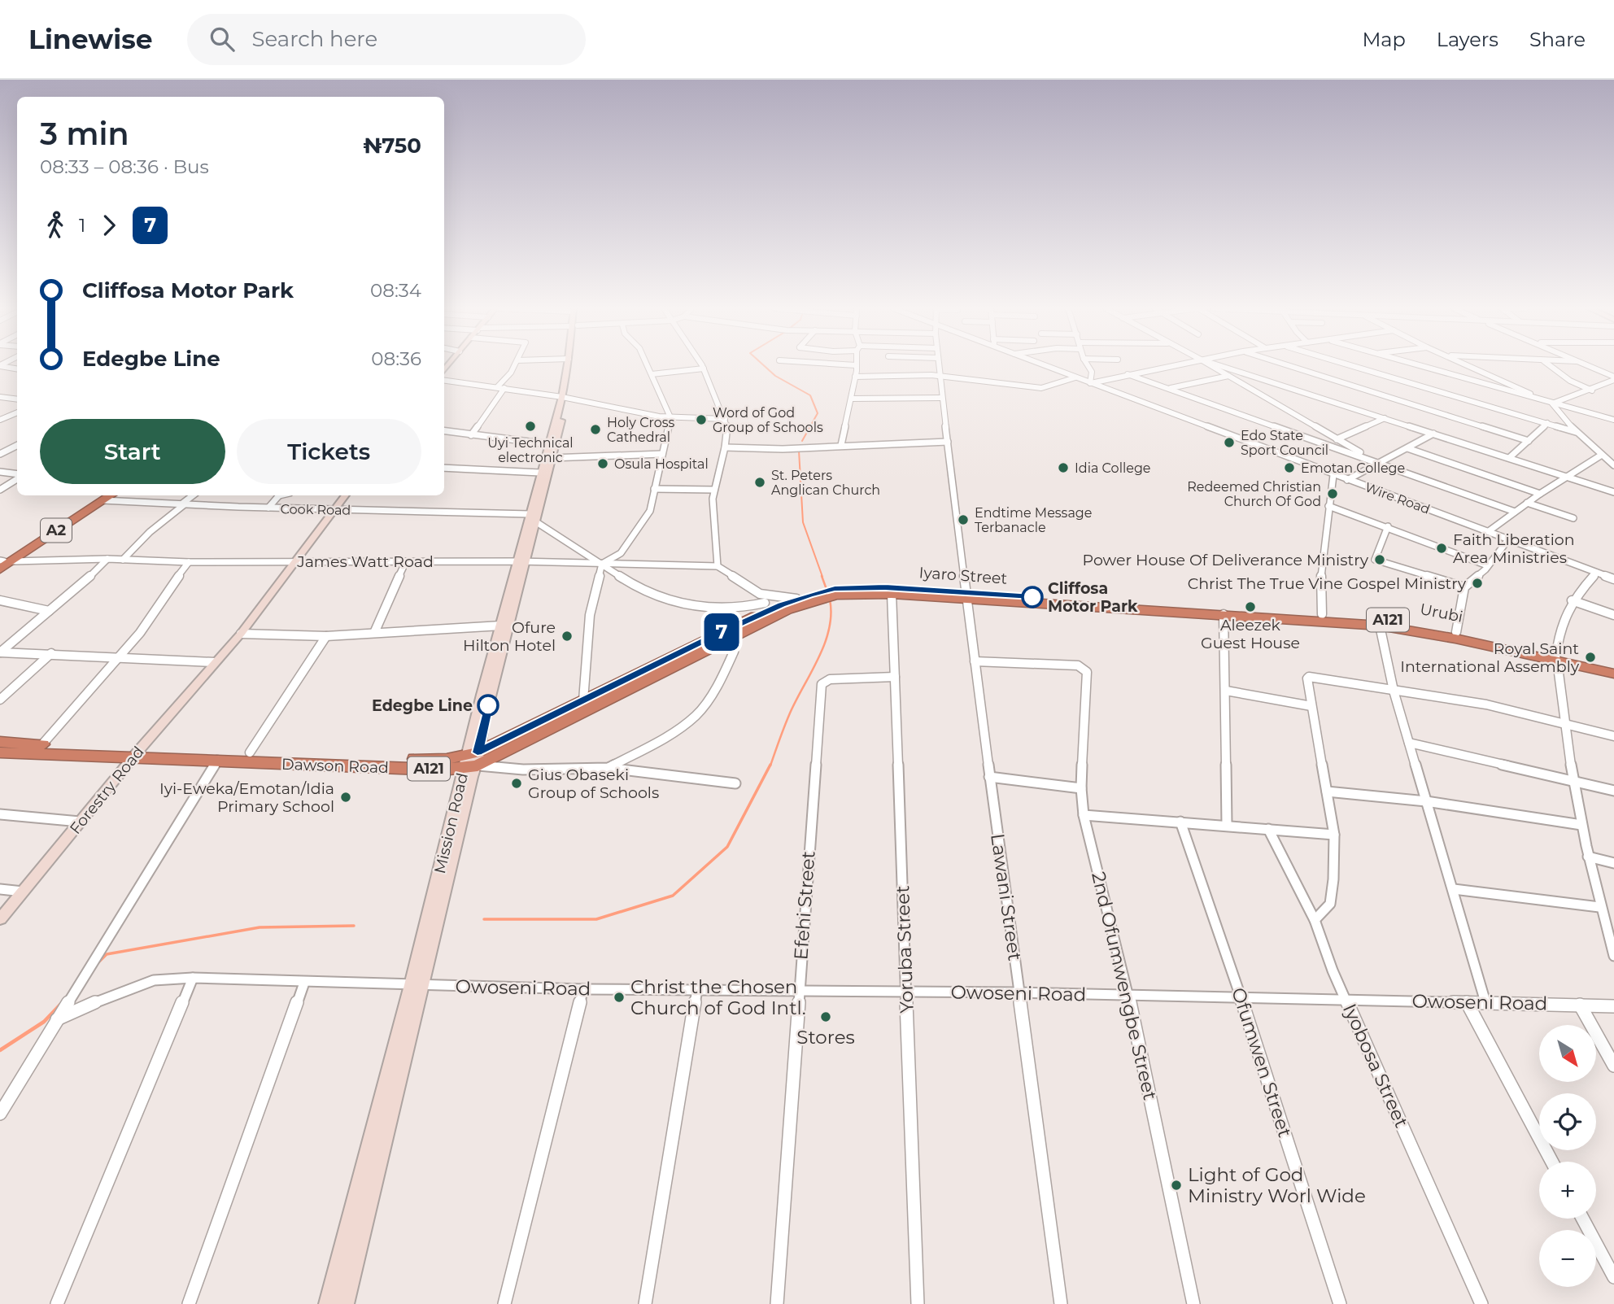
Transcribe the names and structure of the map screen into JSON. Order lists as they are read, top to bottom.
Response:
{
  "streets": {
    "highway": [
      "A2",
      "Iyaro Street",
      "Urubi",
      "A121",
      "Dawson Road"
    ],
    "street": [
      "Wire Road",
      "Cook Road",
      "James Watt Road",
      "Forestry Road",
      "Mission Road",
      "Lawani Street",
      "Efehi Street",
      "Yoruba Street",
      "2nd Ofumwengbe Street",
      "Owoseni Road",
      "Ofumwen Street",
      "Iyobosa Street"
    ]
  },
  "crossings": [
    ["Cook Road", "A2"],
    ["Cook Road", "Forestry Road"],
    ["Cook Road", "Mission Road"],
    ["A2", "James Watt Road"],
    ["James Watt Road", "Forestry Road"],
    ["James Watt Road", "Mission Road"],
    ["Iyaro Street", "Urubi"],
    ["Iyaro Street", "Dawson Road"],
    ["Iyaro Street", "Lawani Street"],
    ["Iyaro Street", "Yoruba Street"],
    ["Dawson Road", "Forestry Road"],
    ["Dawson Road", "Mission Road"],
    ["Mission Road", "Owoseni Road"],
    ["Lawani Street", "2nd Ofumwengbe Street"],
    ["Lawani Street", "Owoseni Road"],
    ["Efehi Street", "Yoruba Street"],
    ["Efehi Street", "Owoseni Road"],
    ["Yoruba Street", "Owoseni Road"],
    ["2nd Ofumwengbe Street", "Owoseni Road"],
    ["Owoseni Road", "Ofumwen Street"],
    ["Owoseni Road", "Iyobosa Street"]
  ],
  "places": [
    "Word of God Group of Schools",
    "Uyi Technical electronic",
    "Holy Cross Cathedral",
    "Edo State Sport Council",
    "Osula Hospital",
    "Idia College",
    "Emotan College",
    "St. Peters Anglican Church",
    "Redeemed Christian Church Of God",
    "Endtime Message Terbanacle",
    "Faith Liberation Area Ministries",
    "Power House Of Deliverance Ministry",
    "Christ The True Vine Gospel Ministry",
    "Cliffosa Motor Park",
    "Aleezek Guest House",
    "Ofure Hilton Hotel",
    "Royal Saint International Assembly",
    "Edegbe Line",
    "Gius Obaseki Group of Schools",
    "Iyi-Eweka/Emotan/Idia Primary School",
    "Christ the Chosen Church of God Intl.",
    "Stores",
    "Light of God Ministry Worl Wide"
  ],
  "lines": ["bus line 7"],
  "north": "bottom right",
  "page": {
    "header": "Linewise",
    "search": "Search here",
    "nav": ["Map", "Layers", "Share"],
    "on_map": "7",
    "heading": ["3 min", "08:33 – 08:36 · Bus", "₦750"],
    "legs": ["1", "7"],
    "list": [
      {
        "name": "Cliffosa Motor Park",
        "value": "08:34"
      },
      {
        "name": "Edegbe Line",
        "value": "08:36"
      }
    ],
    "buttons": ["Start", "Tickets"],
    "map_buttons": ["+", "−"]
  }
}
